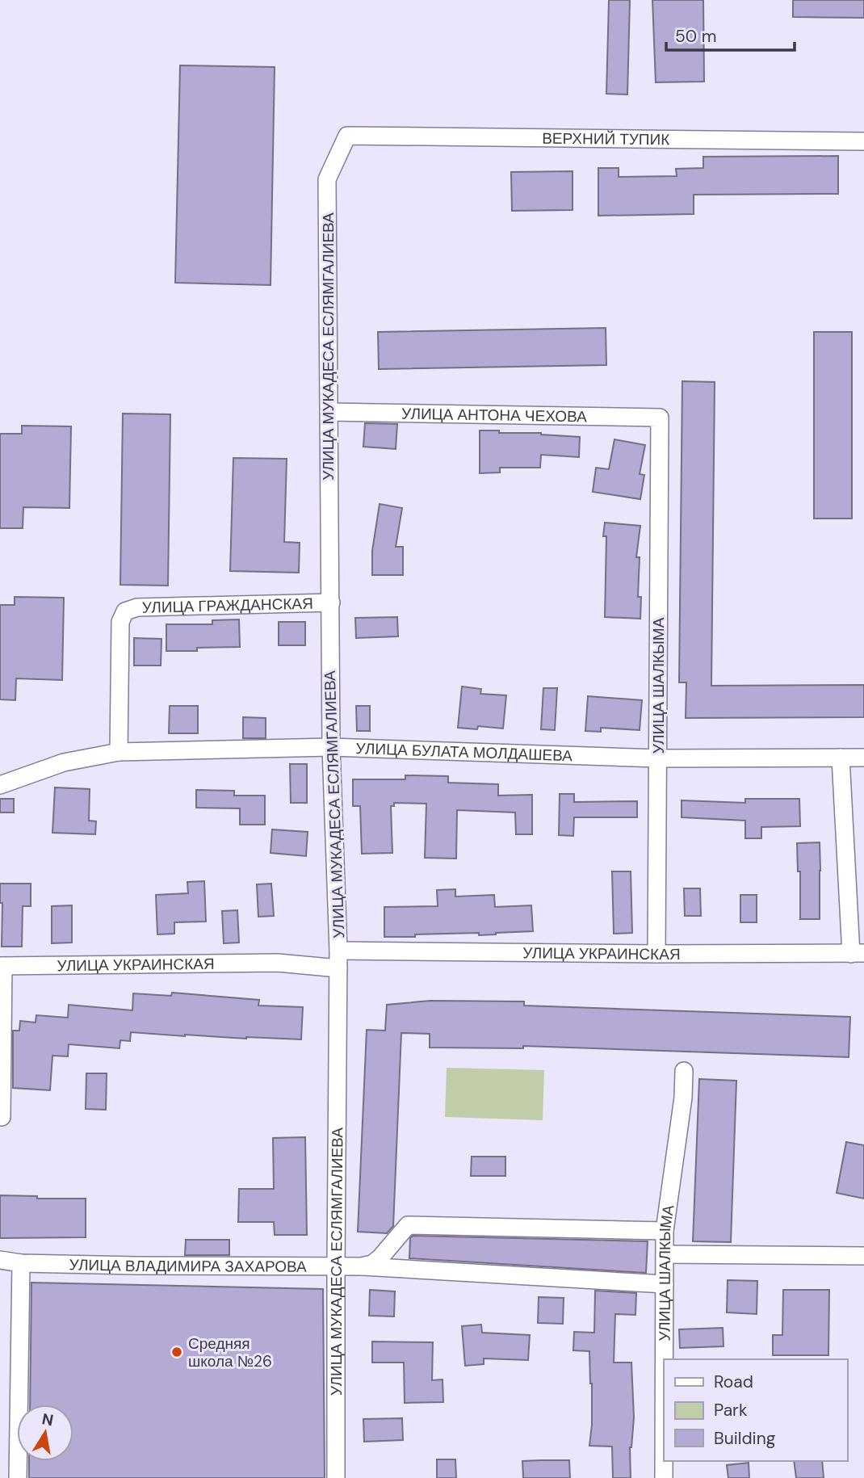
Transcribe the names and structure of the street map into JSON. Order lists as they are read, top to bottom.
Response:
{
  "streets": {
    "street": [
      "ВЕРХНИЙ ТУПИК",
      "УЛИЦА МУКАДЕСА ЕСЛЯМГАЛИЕВА",
      "УЛИЦА АНТОНА ЧЕХОВА",
      "УЛИЦА ГРАЖДАНСКАЯ",
      "УЛИЦА ШАЛКЫМА",
      "УЛИЦА БУЛАТА МОЛДАШЕВА",
      "УЛИЦА УКРАИНСКАЯ",
      "УЛИЦА ВЛАДИМИРА ЗАХАРОВА"
    ]
  },
  "crossings": [
    ["ВЕРХНИЙ ТУПИК", "УЛИЦА МУКАДЕСА ЕСЛЯМГАЛИЕВА"],
    ["УЛИЦА МУКАДЕСА ЕСЛЯМГАЛИЕВА", "УЛИЦА АНТОНА ЧЕХОВА"],
    ["УЛИЦА МУКАДЕСА ЕСЛЯМГАЛИЕВА", "УЛИЦА ГРАЖДАНСКАЯ"],
    ["УЛИЦА МУКАДЕСА ЕСЛЯМГАЛИЕВА", "УЛИЦА БУЛАТА МОЛДАШЕВА"],
    ["УЛИЦА МУКАДЕСА ЕСЛЯМГАЛИЕВА", "УЛИЦА УКРАИНСКАЯ"],
    ["УЛИЦА МУКАДЕСА ЕСЛЯМГАЛИЕВА", "УЛИЦА ВЛАДИМИРА ЗАХАРОВА"],
    ["УЛИЦА АНТОНА ЧЕХОВА", "УЛИЦА ШАЛКЫМА"],
    ["УЛИЦА ГРАЖДАНСКАЯ", "УЛИЦА БУЛАТА МОЛДАШЕВА"],
    ["УЛИЦА ШАЛКЫМА", "УЛИЦА БУЛАТА МОЛДАШЕВА"],
    ["УЛИЦА ШАЛКЫМА", "УЛИЦА УКРАИНСКАЯ"],
    ["УЛИЦА ШАЛКЫМА", "УЛИЦА ВЛАДИМИРА ЗАХАРОВА"]
  ],
  "places": ["Средняя школа №26"],
  "legend": ["Road", "Park", "Building"],
  "scale_bar": "50 m",
  "north": "top"
}
